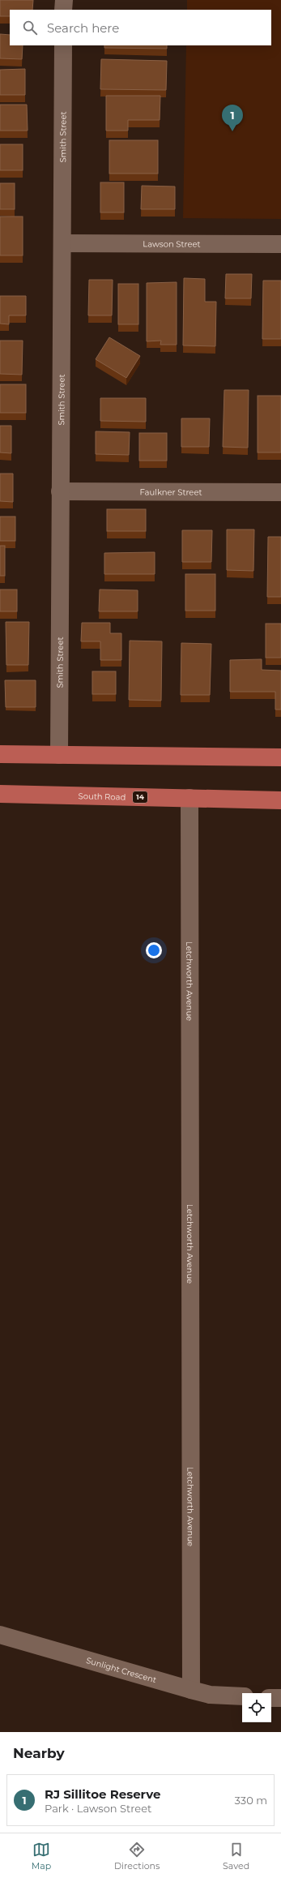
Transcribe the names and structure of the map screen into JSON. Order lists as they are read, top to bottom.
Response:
{
  "streets": {
    "main road": ["South Road", "14"],
    "street": [
      "Smith Street",
      "Lawson Street",
      "Faulkner Street",
      "Letchworth Avenue",
      "Sunlight Crescent"
    ]
  },
  "crossings": [
    ["Smith Street", "Lawson Street"],
    ["Smith Street", "Faulkner Street"],
    ["South Road", "Letchworth Avenue"],
    ["Letchworth Avenue", "Sunlight Crescent"]
  ],
  "page": {
    "search": "Search here",
    "pins": "1",
    "heading": "Nearby",
    "list": [
      {
        "mark": "1",
        "name": "RJ Sillitoe Reserve",
        "note": "Park · Lawson Street",
        "value": "330 m"
      }
    ],
    "nav": ["Map", "Directions", "Saved"]
  }
}
